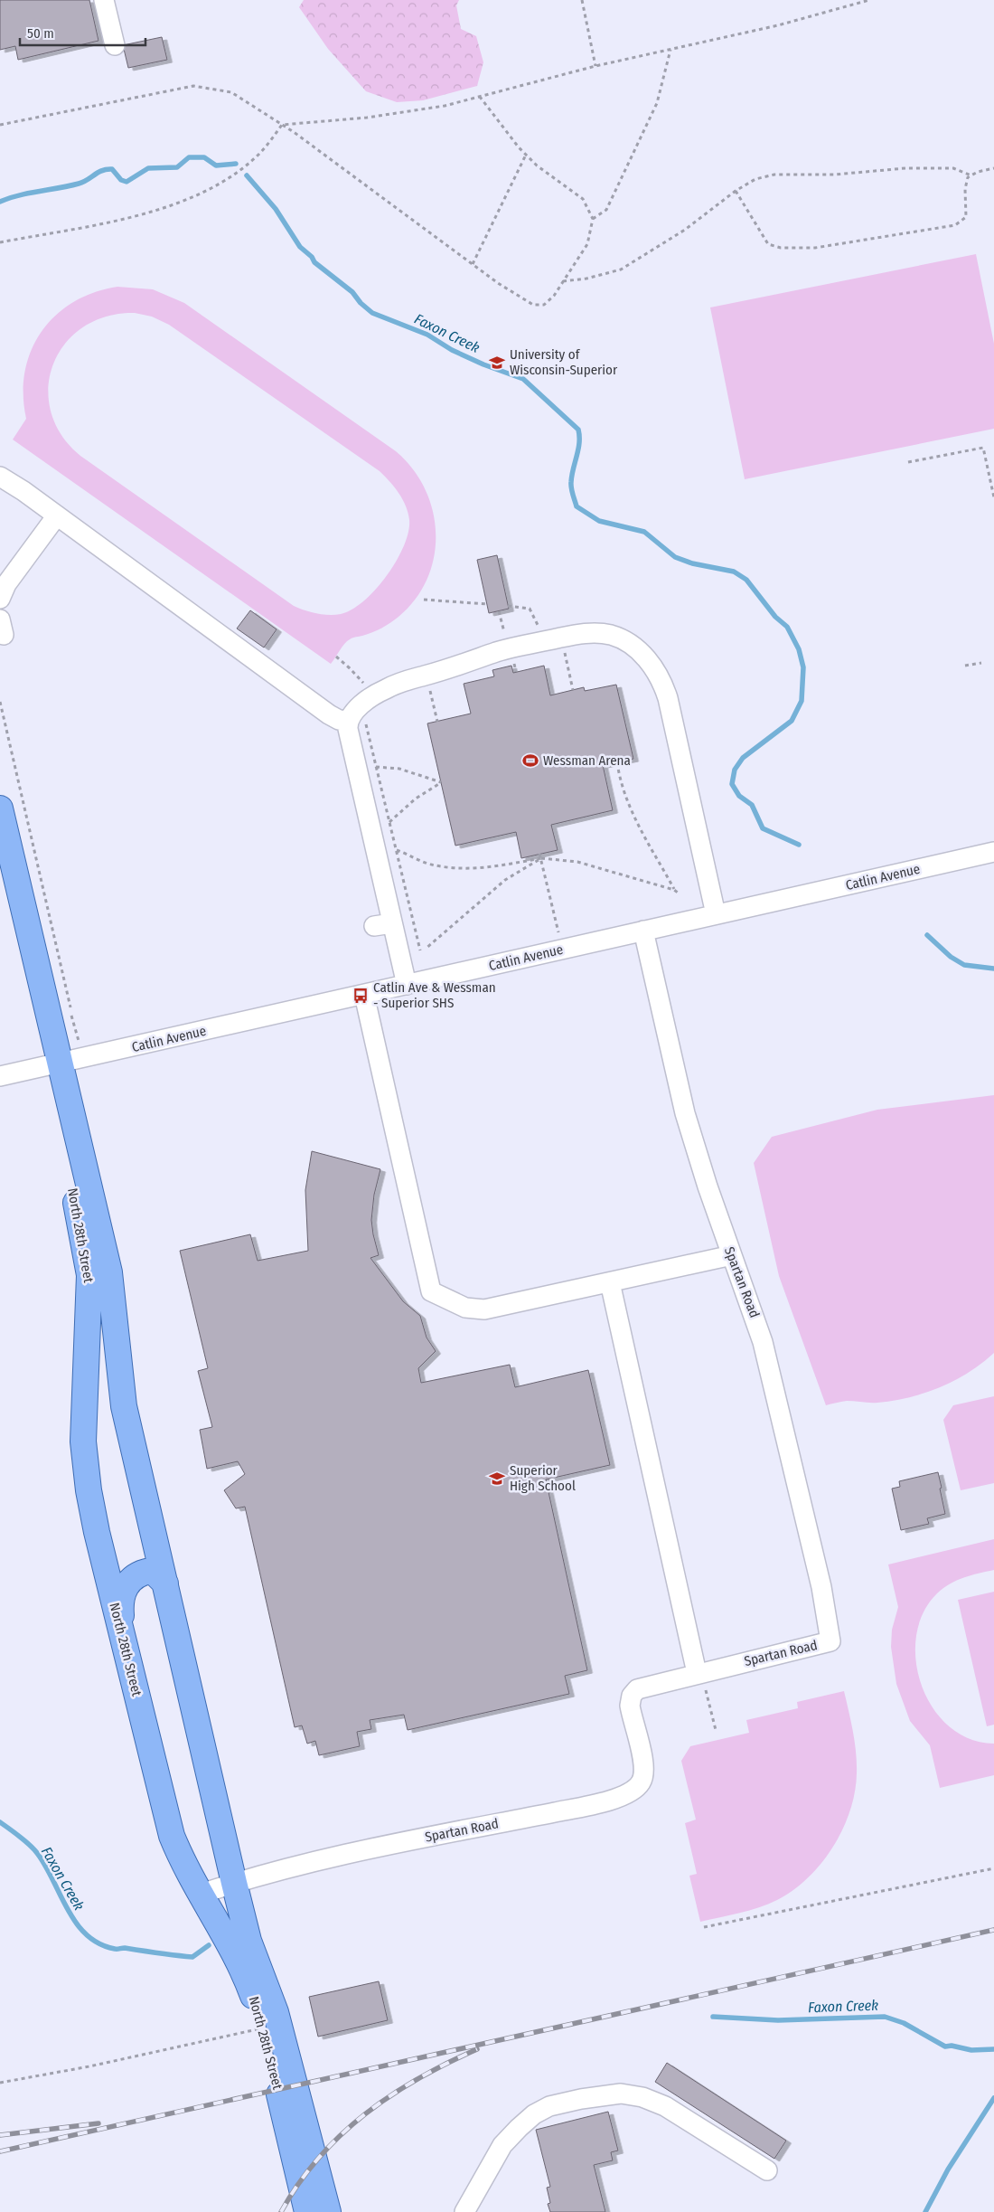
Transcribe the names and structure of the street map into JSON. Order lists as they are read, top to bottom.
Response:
{
  "streets": {
    "main road": ["North 28th Street"],
    "street": ["Catlin Avenue", "Spartan Road"]
  },
  "crossings": [
    ["Catlin Avenue", "North 28th Street"],
    ["Catlin Avenue", "Spartan Road"],
    ["North 28th Street", "Spartan Road"]
  ],
  "water": ["Faxon Creek"],
  "places": {
    "school or university": ["University of Wisconsin-Superior", "Superior High School"],
    "sports": ["Wessman Arena"],
    "bus stop": ["Catlin Ave & Wessman - Superior SHS"]
  },
  "scale_bar": "50 m"
}
